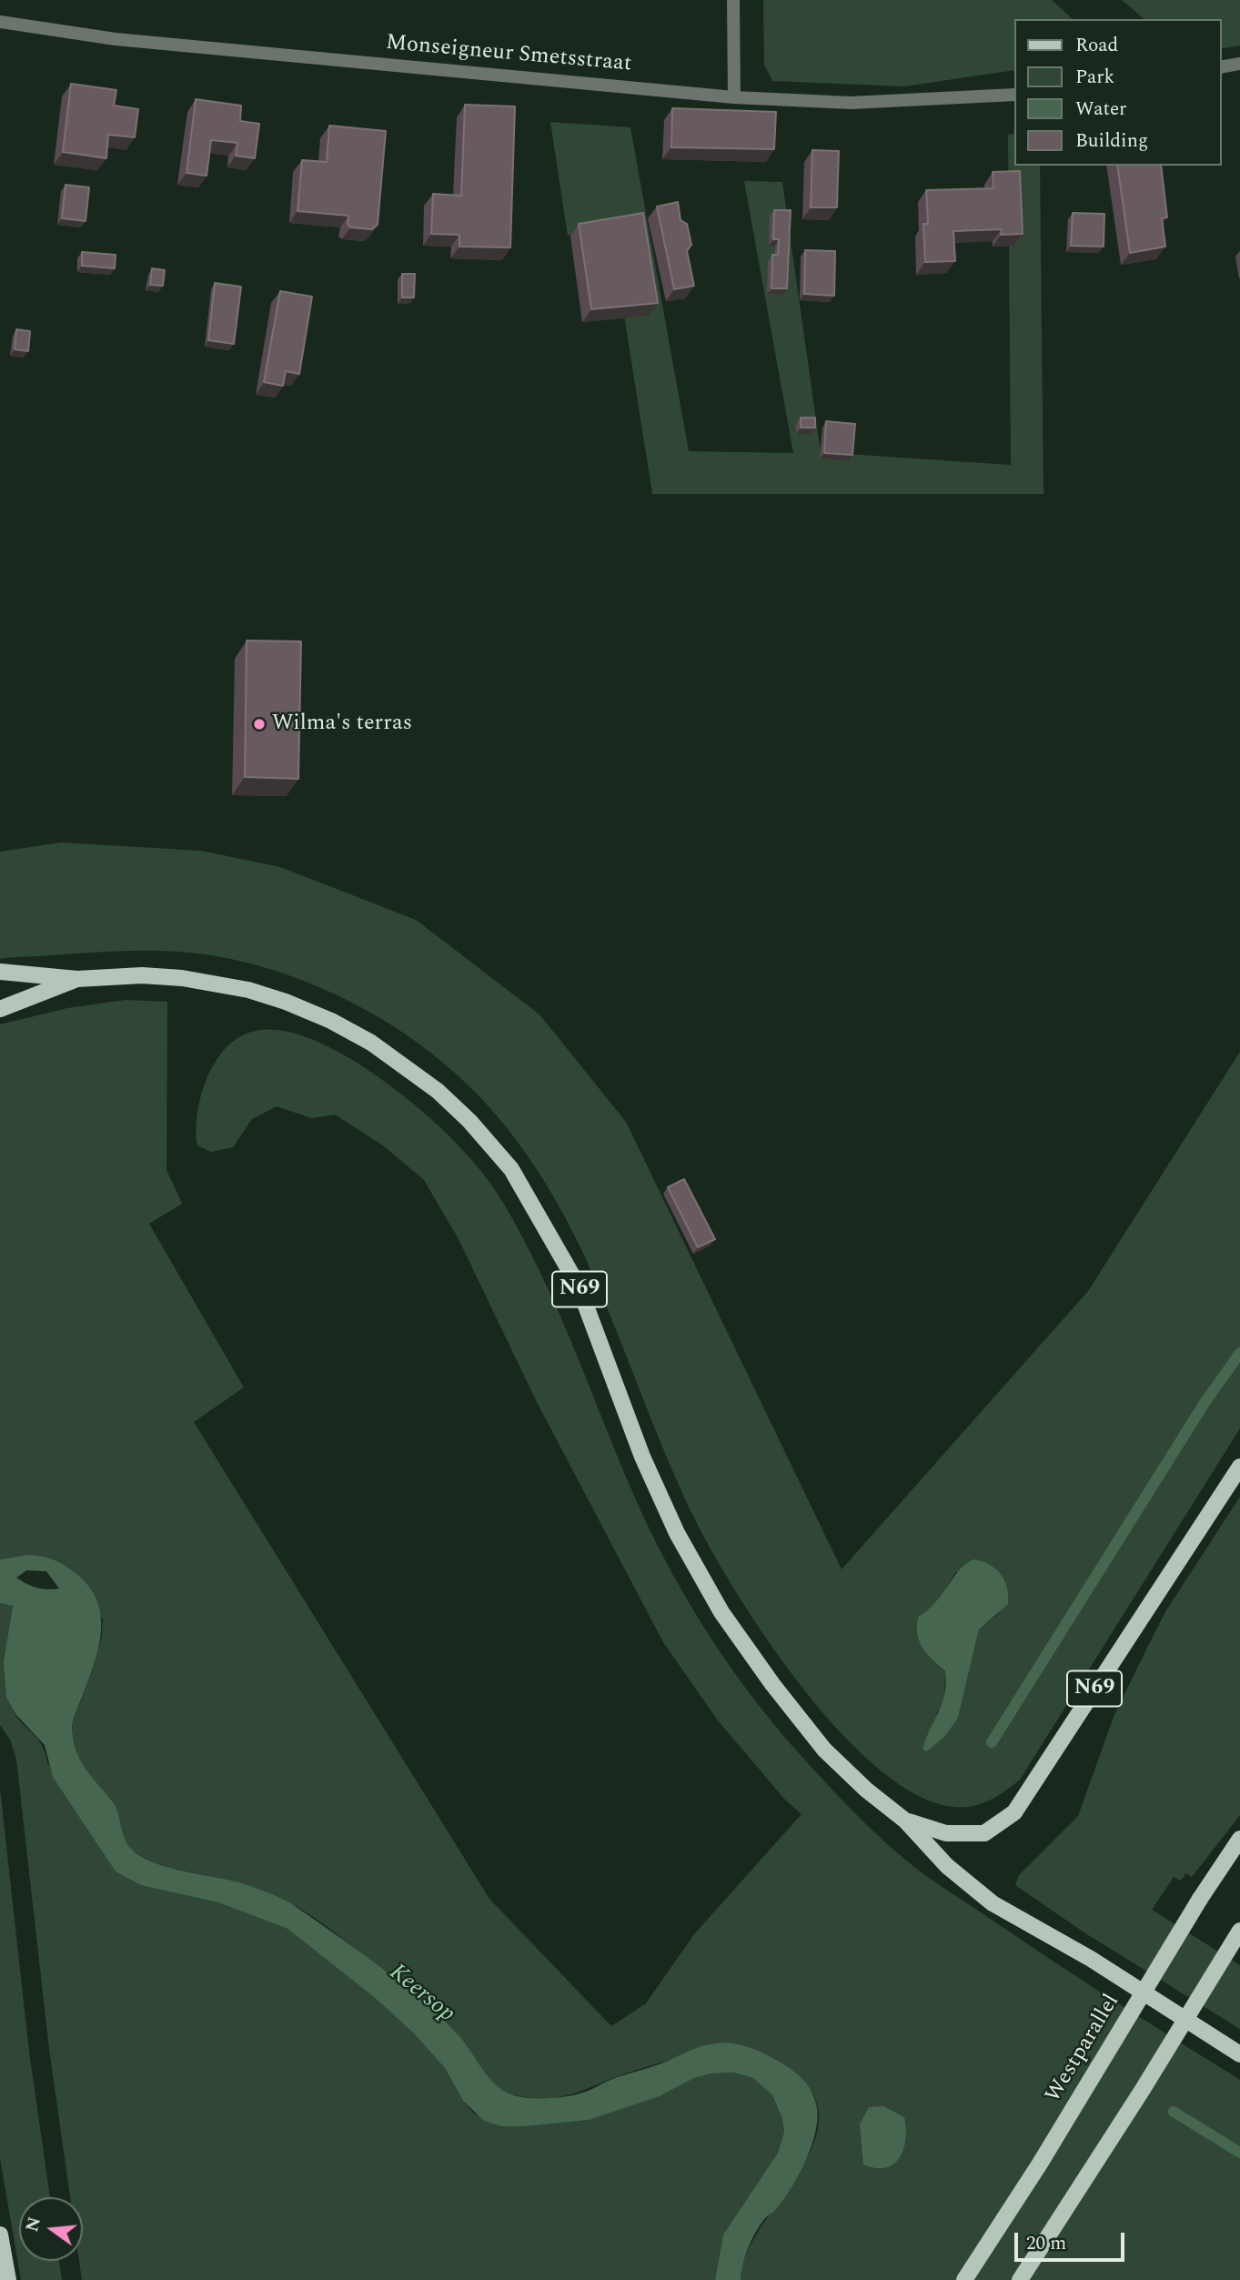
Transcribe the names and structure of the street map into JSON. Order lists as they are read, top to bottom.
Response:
{
  "streets": {
    "main road": ["N69", "Westparallel"],
    "street": ["Monseigneur Smetsstraat"]
  },
  "water": ["Keersop"],
  "places": ["Wilma's terras"],
  "legend": [
    "Road",
    "Park",
    "Water",
    "Building"
  ],
  "scale_bar": "20 m",
  "north": "left"
}
